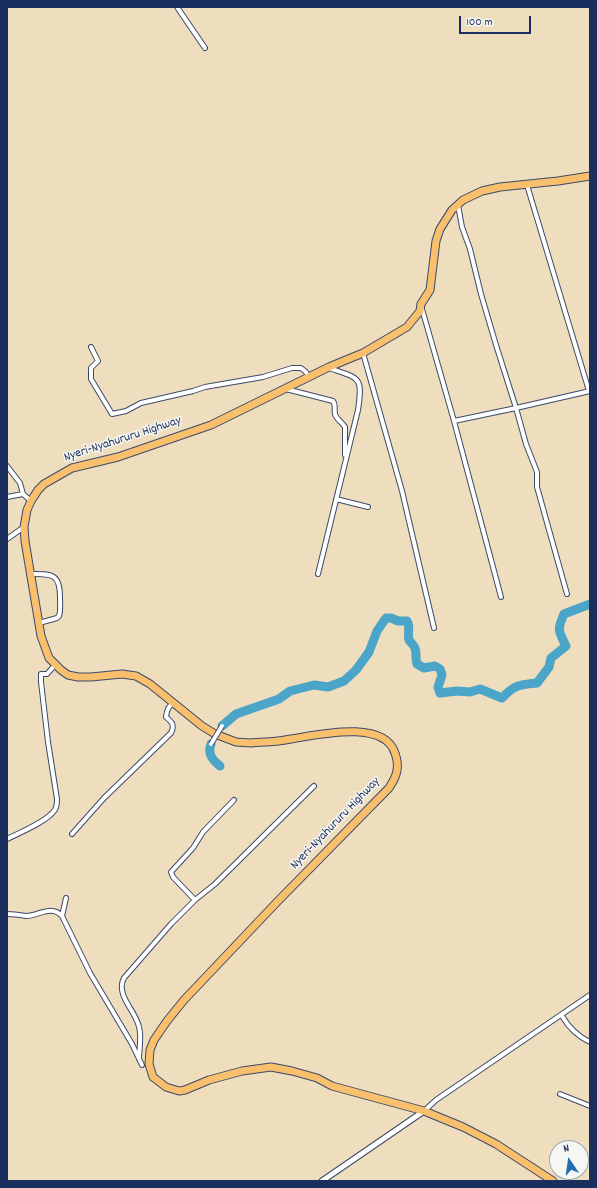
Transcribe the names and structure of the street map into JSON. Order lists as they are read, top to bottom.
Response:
{
  "streets": {
    "highway": ["Nyeri-Nyahururu Highway"]
  },
  "scale_bar": "100 m",
  "north": "top"
}
